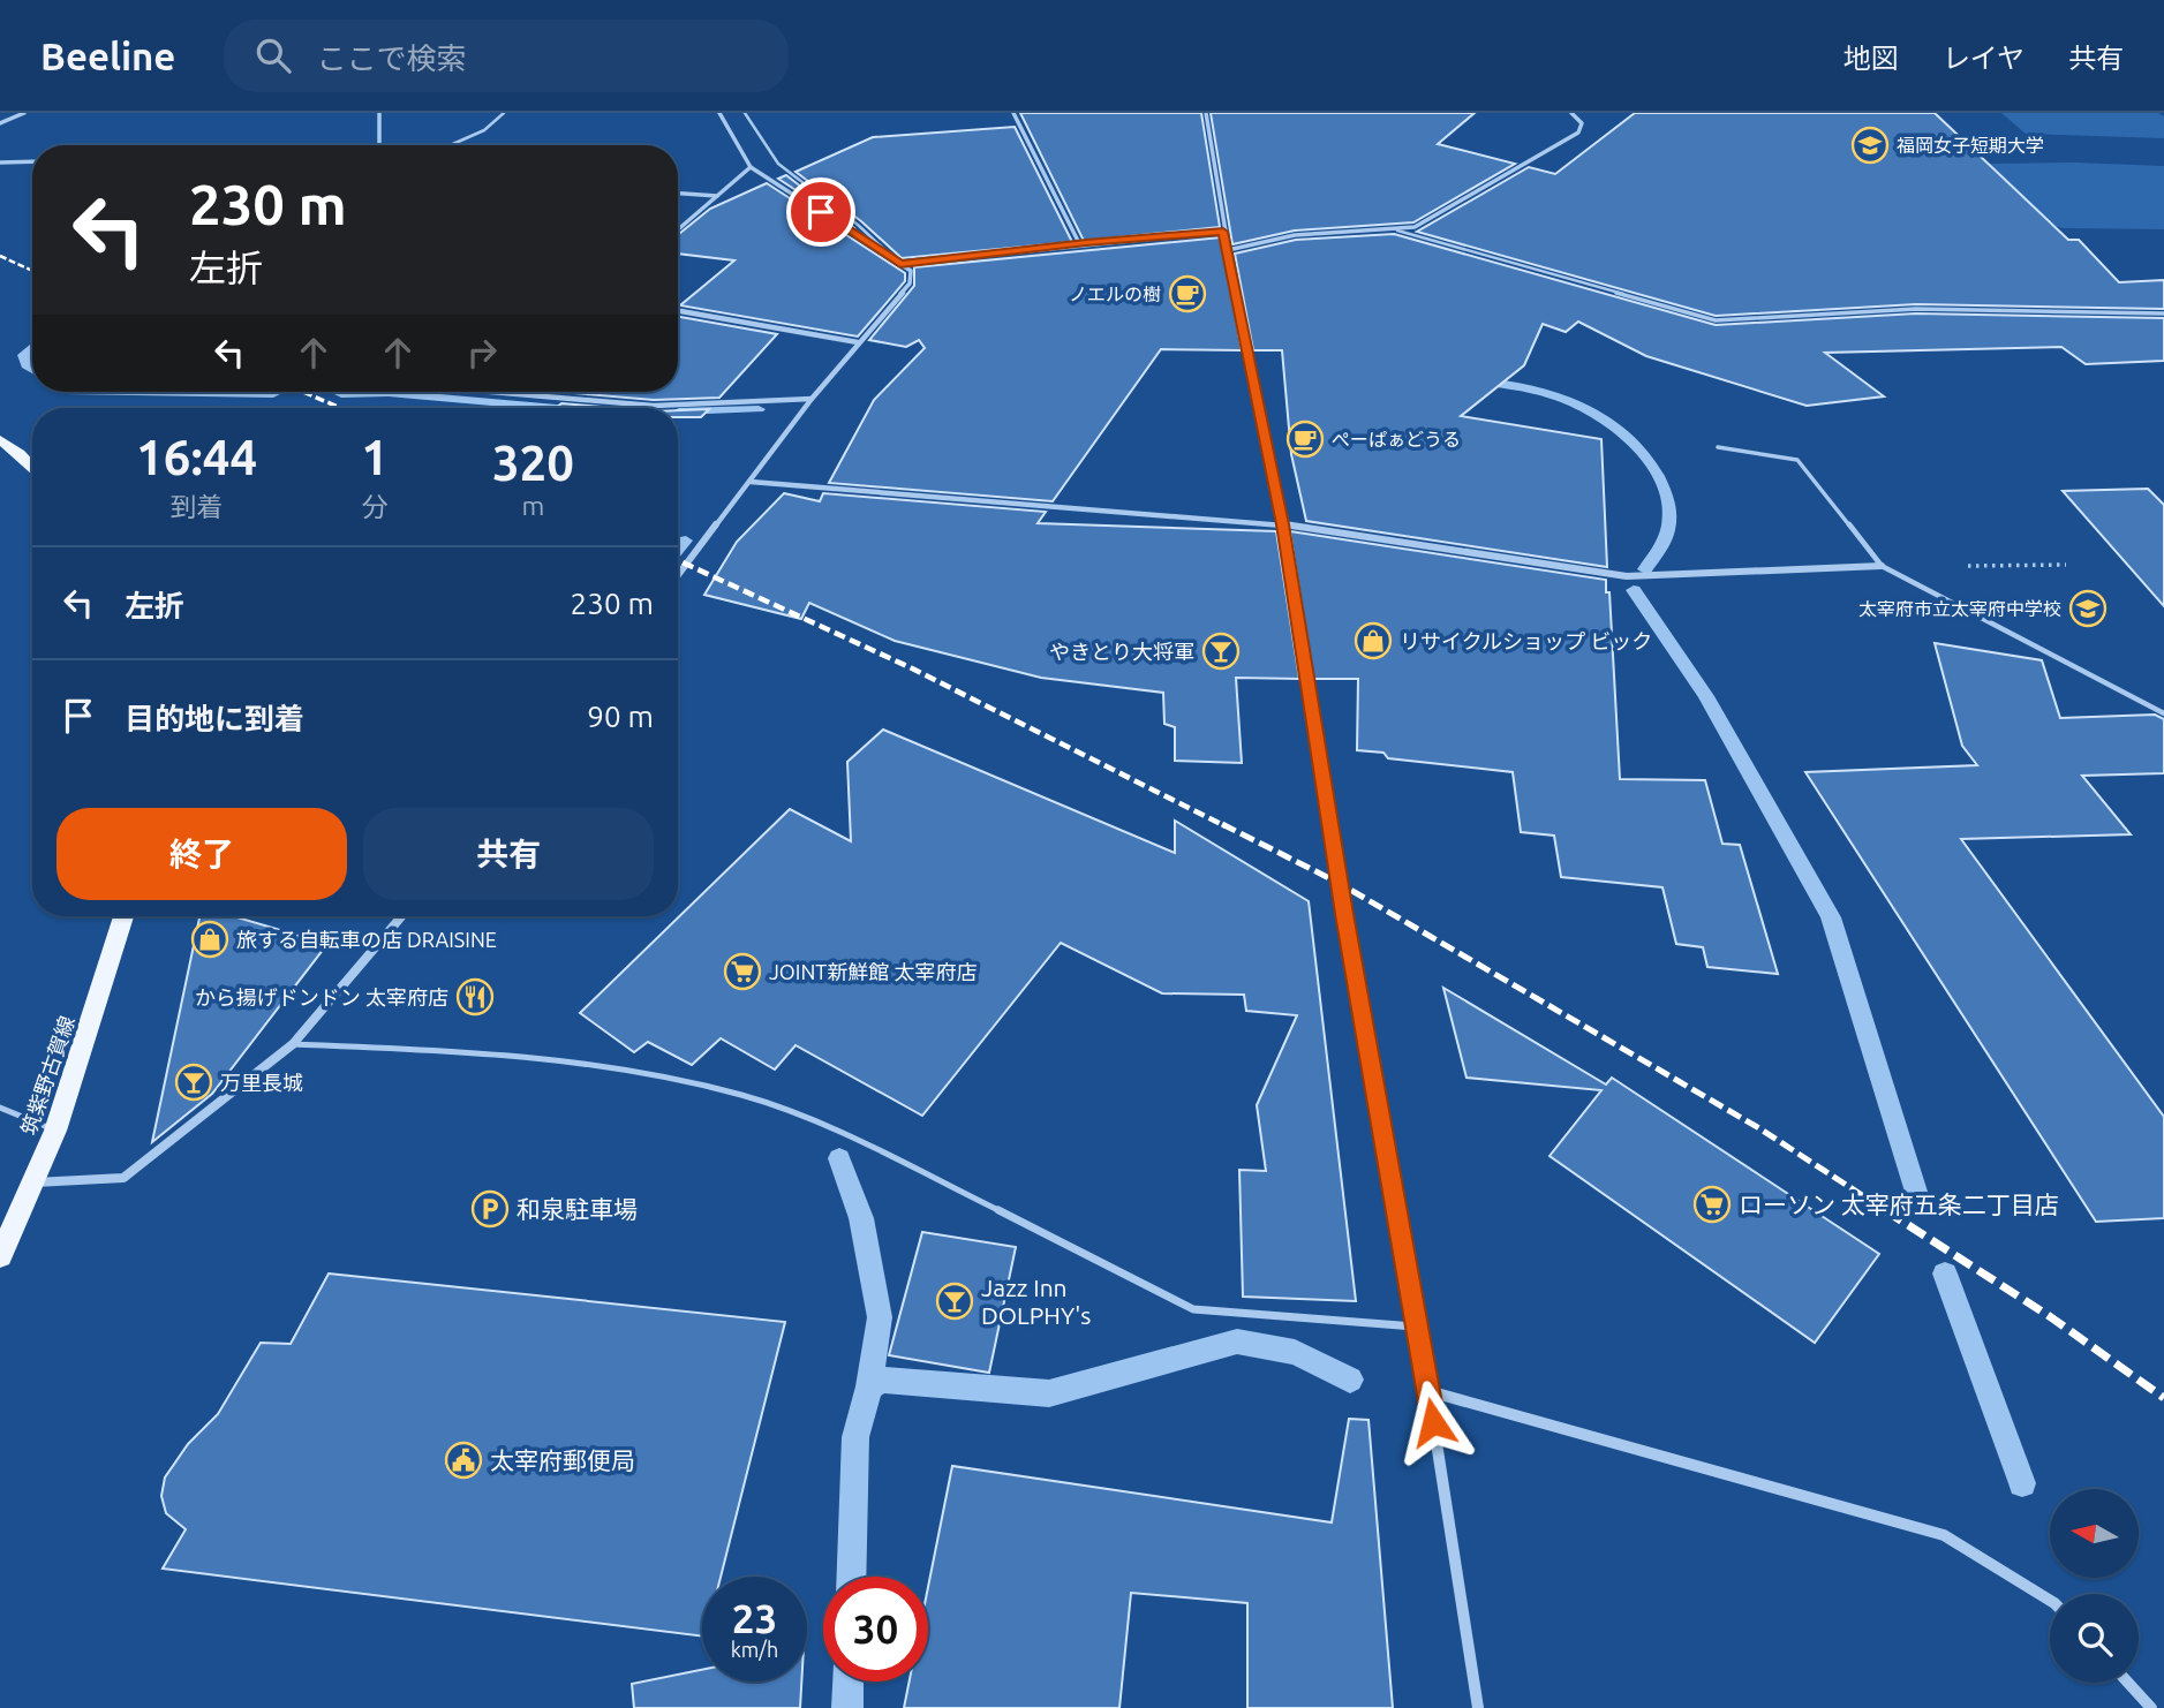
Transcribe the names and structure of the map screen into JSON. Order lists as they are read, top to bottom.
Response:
{
  "streets": {
    "main road": ["筑紫野古賀線"]
  },
  "places": {
    "school or university": ["福岡女子短期大学", "太宰府市立太宰府中学校"],
    "cafe": ["ノエルの樹", "ぺーぱぁどうる"],
    "shop": ["リサイクルショップ ビック", "旅する自転車の店 DRAISINE"],
    "bar": ["やきとり大将軍", "万里長城", "Jazz Inn DOLPHY's"],
    "supermarket": ["JOINT新鮮館 太宰府店", "ローソン 太宰府五条二丁目店"],
    "restaurant": ["から揚げドンドン 太宰府店"],
    "parking": ["和泉駐車場"],
    "public building": ["太宰府郵便局"]
  },
  "north": "left",
  "page": {
    "header": "Beeline",
    "search": "ここで検索",
    "nav": ["地図", "レイヤ", "共有"],
    "turn": ["230 m", "左折"],
    "eta": [
      "16:44",
      "到着",
      "1",
      "分",
      "320",
      "m"
    ],
    "list": [
      {
        "name": "左折",
        "value": "230 m"
      },
      {
        "name": "目的地に到着",
        "value": "90 m"
      }
    ],
    "buttons": ["終了", "共有"],
    "speed": "23 km/h",
    "limit": "30"
  }
}
